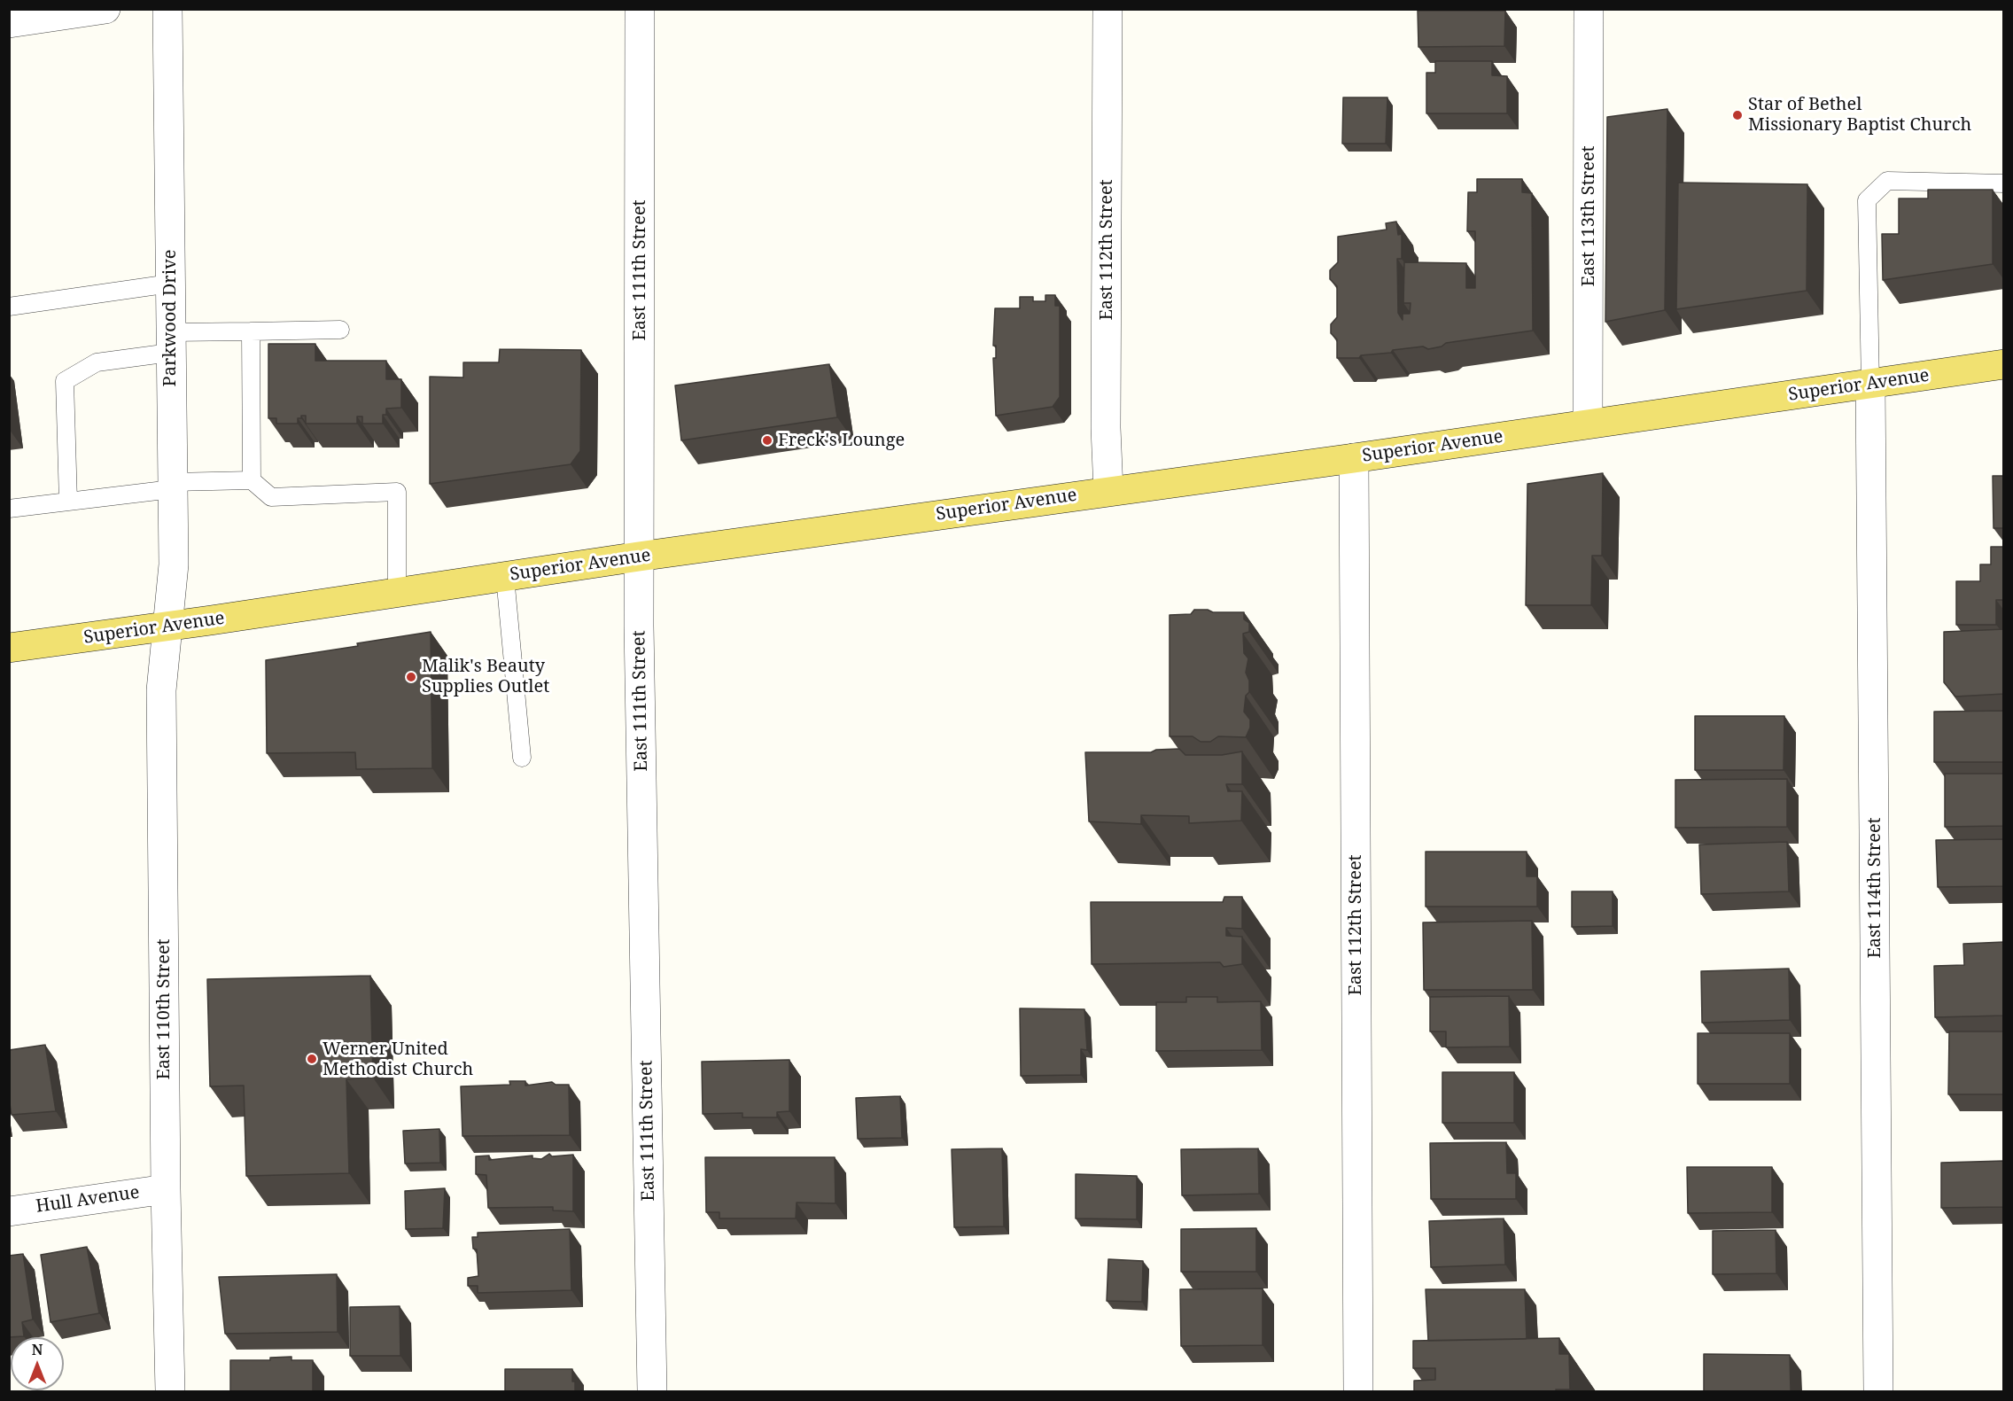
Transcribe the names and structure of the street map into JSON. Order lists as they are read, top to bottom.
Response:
{
  "streets": {
    "main road": ["Superior Avenue"],
    "street": [
      "East 113th Street",
      "East 112th Street",
      "East 111th Street",
      "Parkwood Drive",
      "East 114th Street",
      "East 110th Street",
      "Hull Avenue"
    ]
  },
  "crossings": [
    ["East 113th Street", "Superior Avenue"],
    ["East 112th Street", "Superior Avenue"],
    ["East 111th Street", "Superior Avenue"],
    ["Parkwood Drive", "Superior Avenue"],
    ["Parkwood Drive", "East 110th Street"],
    ["Superior Avenue", "East 114th Street"],
    ["Superior Avenue", "East 110th Street"],
    ["East 110th Street", "Hull Avenue"]
  ],
  "places": [
    "Star of Bethel Missionary Baptist Church",
    "Freck's Lounge",
    "Malik's Beauty Supplies Outlet",
    "Werner United Methodist Church"
  ],
  "north": "top"
}
